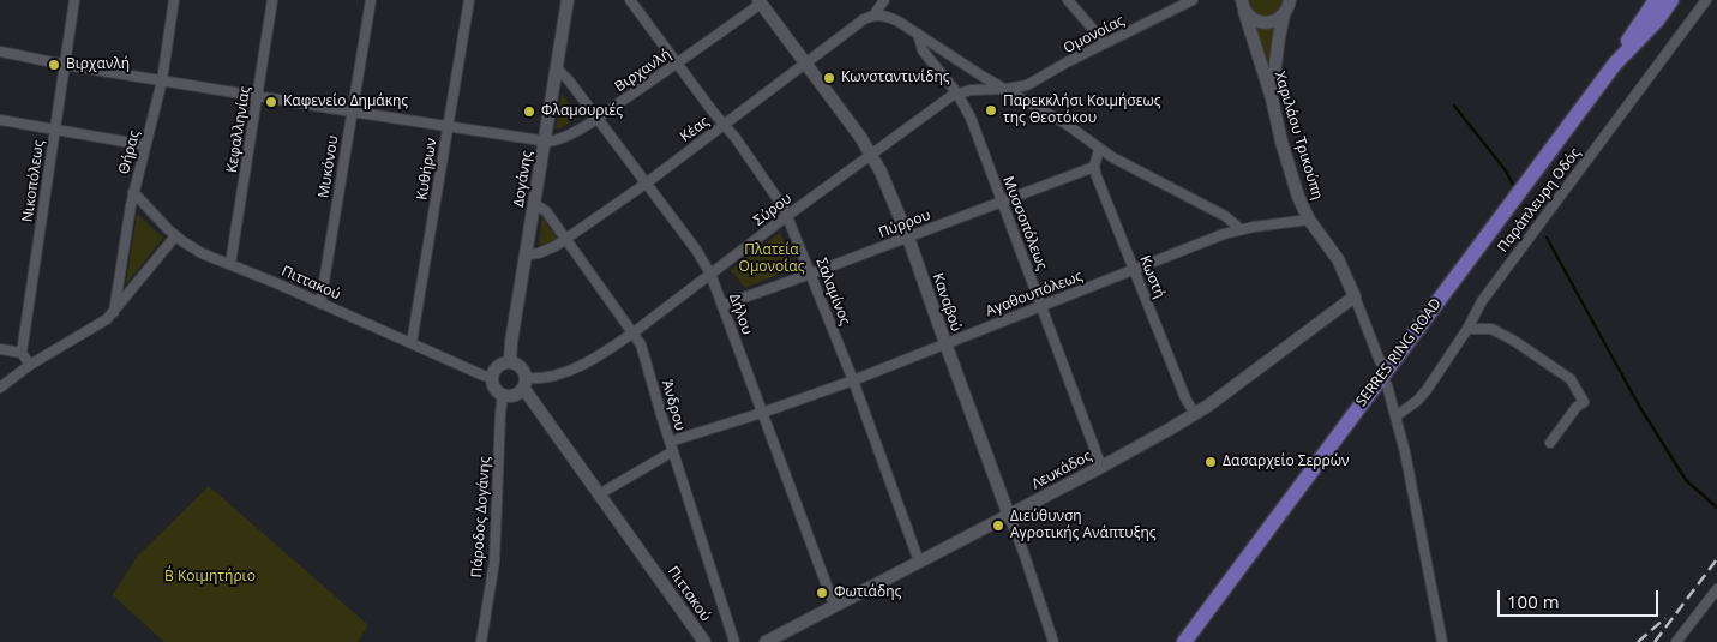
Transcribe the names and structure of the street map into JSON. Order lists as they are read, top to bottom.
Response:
{
  "streets": {
    "main road": ["SERRES RING ROAD"],
    "street": [
      "Ομονοίας",
      "Βιρχανλή",
      "Κεφαλληνίας",
      "Κέας",
      "Χαριλάου Τρικούπη",
      "Θήρας",
      "Μυκόνου",
      "Κυθήρων",
      "Δογάνης",
      "Νικοπόλεως",
      "Παράπλευρη Οδός",
      "Σύρου",
      "Μυσσοπόλεως",
      "Πύρρου",
      "Κωστή",
      "Πιττακού",
      "Σαλαμίνος",
      "Αγαθουπόλεως",
      "Καναβού",
      "Δήλου",
      "Άνδρου",
      "Λευκάδος",
      "Πάροδος Δογάνης"
    ]
  },
  "crossings": [
    ["Ομονοίας", "Σύρου"],
    ["Βιρχανλή", "Κεφαλληνίας"],
    ["Βιρχανλή", "Θήρας"],
    ["Βιρχανλή", "Μυκόνου"],
    ["Βιρχανλή", "Κυθήρων"],
    ["Βιρχανλή", "Δογάνης"],
    ["Βιρχανλή", "Νικοπόλεως"],
    ["Βιρχανλή", "Σαλαμίνος"],
    ["Βιρχανλή", "Καναβού"],
    ["Βιρχανλή", "Δήλου"],
    ["Κεφαλληνίας", "Πιττακού"],
    ["Κέας", "Δογάνης"],
    ["Κέας", "Σαλαμίνος"],
    ["Κέας", "Καναβού"],
    ["Κέας", "Δήλου"],
    ["Κέας", "Άνδρου"],
    ["Χαριλάου Τρικούπη", "Αγαθουπόλεως"],
    ["Χαριλάου Τρικούπη", "Λευκάδος"],
    ["Θήρας", "Πιττακού"],
    ["Μυκόνου", "Πιττακού"],
    ["Κυθήρων", "Πιττακού"],
    ["Δογάνης", "Σύρου"],
    ["Δογάνης", "Πιττακού"],
    ["Δογάνης", "Δήλου"],
    ["Δογάνης", "Άνδρου"],
    ["Δογάνης", "Πάροδος Δογάνης"],
    ["Σύρου", "Μυσσοπόλεως"],
    ["Σύρου", "Πιττακού"],
    ["Σύρου", "Σαλαμίνος"],
    ["Σύρου", "Καναβού"],
    ["Σύρου", "Δήλου"],
    ["Σύρου", "Άνδρου"],
    ["Σύρου", "Πάροδος Δογάνης"],
    ["Μυσσοπόλεως", "Πύρρου"],
    ["Μυσσοπόλεως", "Αγαθουπόλεως"],
    ["Μυσσοπόλεως", "Λευκάδος"],
    ["Πύρρου", "Κωστή"],
    ["Πύρρου", "Σαλαμίνος"],
    ["Πύρρου", "Καναβού"],
    ["Πύρρου", "Δήλου"],
    ["Κωστή", "Αγαθουπόλεως"],
    ["Κωστή", "Λευκάδος"],
    ["Πιττακού", "Αγαθουπόλεως"],
    ["Πιττακού", "Πάροδος Δογάνης"],
    ["Σαλαμίνος", "Αγαθουπόλεως"],
    ["Σαλαμίνος", "Λευκάδος"],
    ["Αγαθουπόλεως", "Καναβού"],
    ["Αγαθουπόλεως", "Δήλου"],
    ["Αγαθουπόλεως", "Άνδρου"],
    ["Καναβού", "Λευκάδος"],
    ["Δήλου", "Λευκάδος"]
  ],
  "parks": ["Πλατεία Ομονοίας", "Β΄ Κοιμητήριο"],
  "places": [
    "Βιρχανλή",
    "Κωνσταντινίδης",
    "Καφενείο Δημάκης",
    "Παρεκκλήσι Κοιμήσεως της Θεοτόκου",
    "Φλαμουριές",
    "Δασαρχείο Σερρών",
    "Διεύθυνση Αγροτικής Ανάπτυξης",
    "Φωτιάδης"
  ],
  "scale_bar": "100 m"
}
